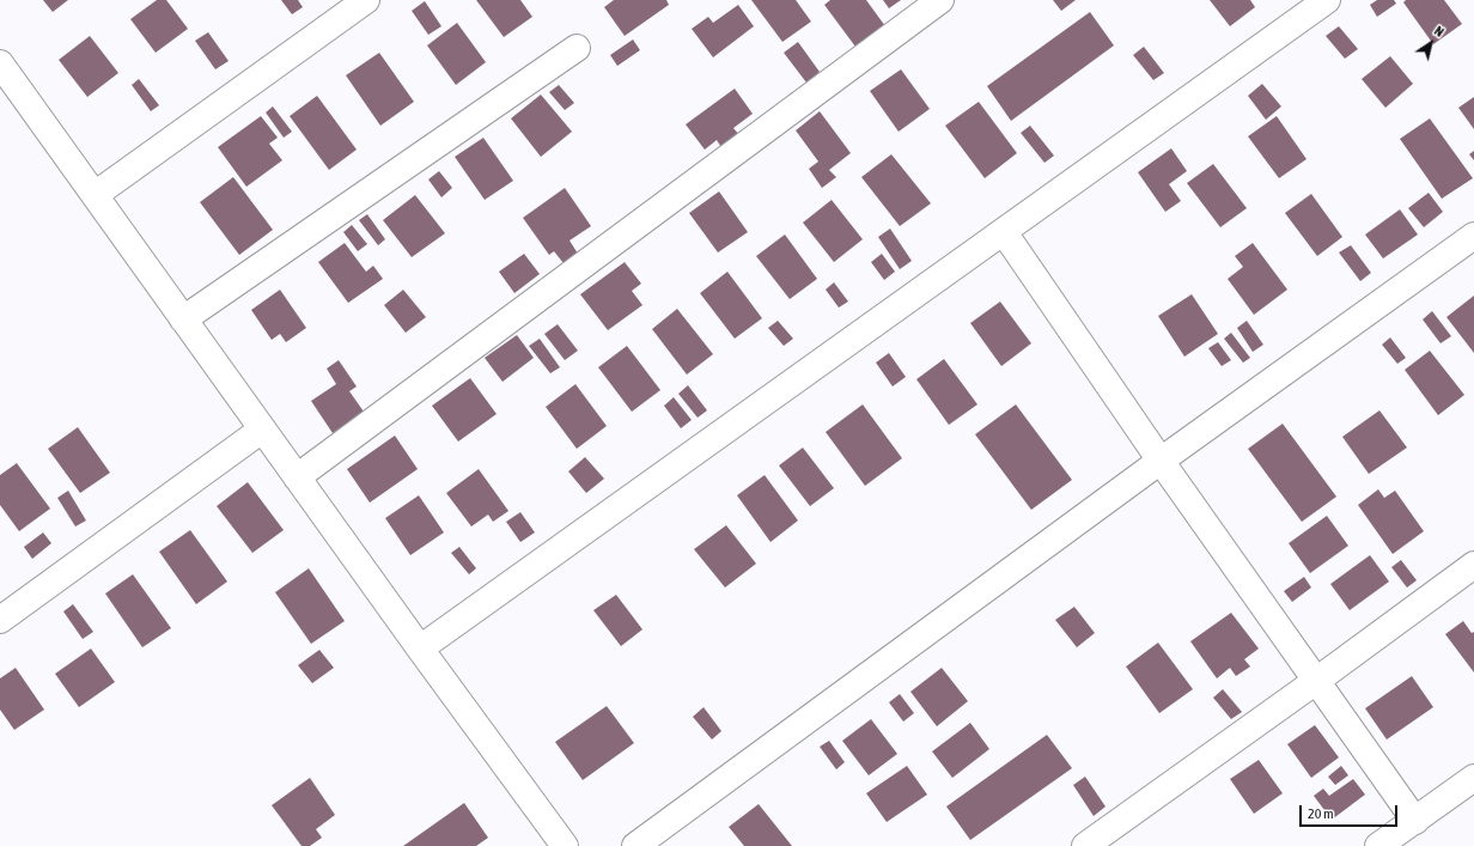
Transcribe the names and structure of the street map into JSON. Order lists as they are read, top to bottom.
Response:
{
  "scale_bar": "20 m",
  "north": "top right"
}
